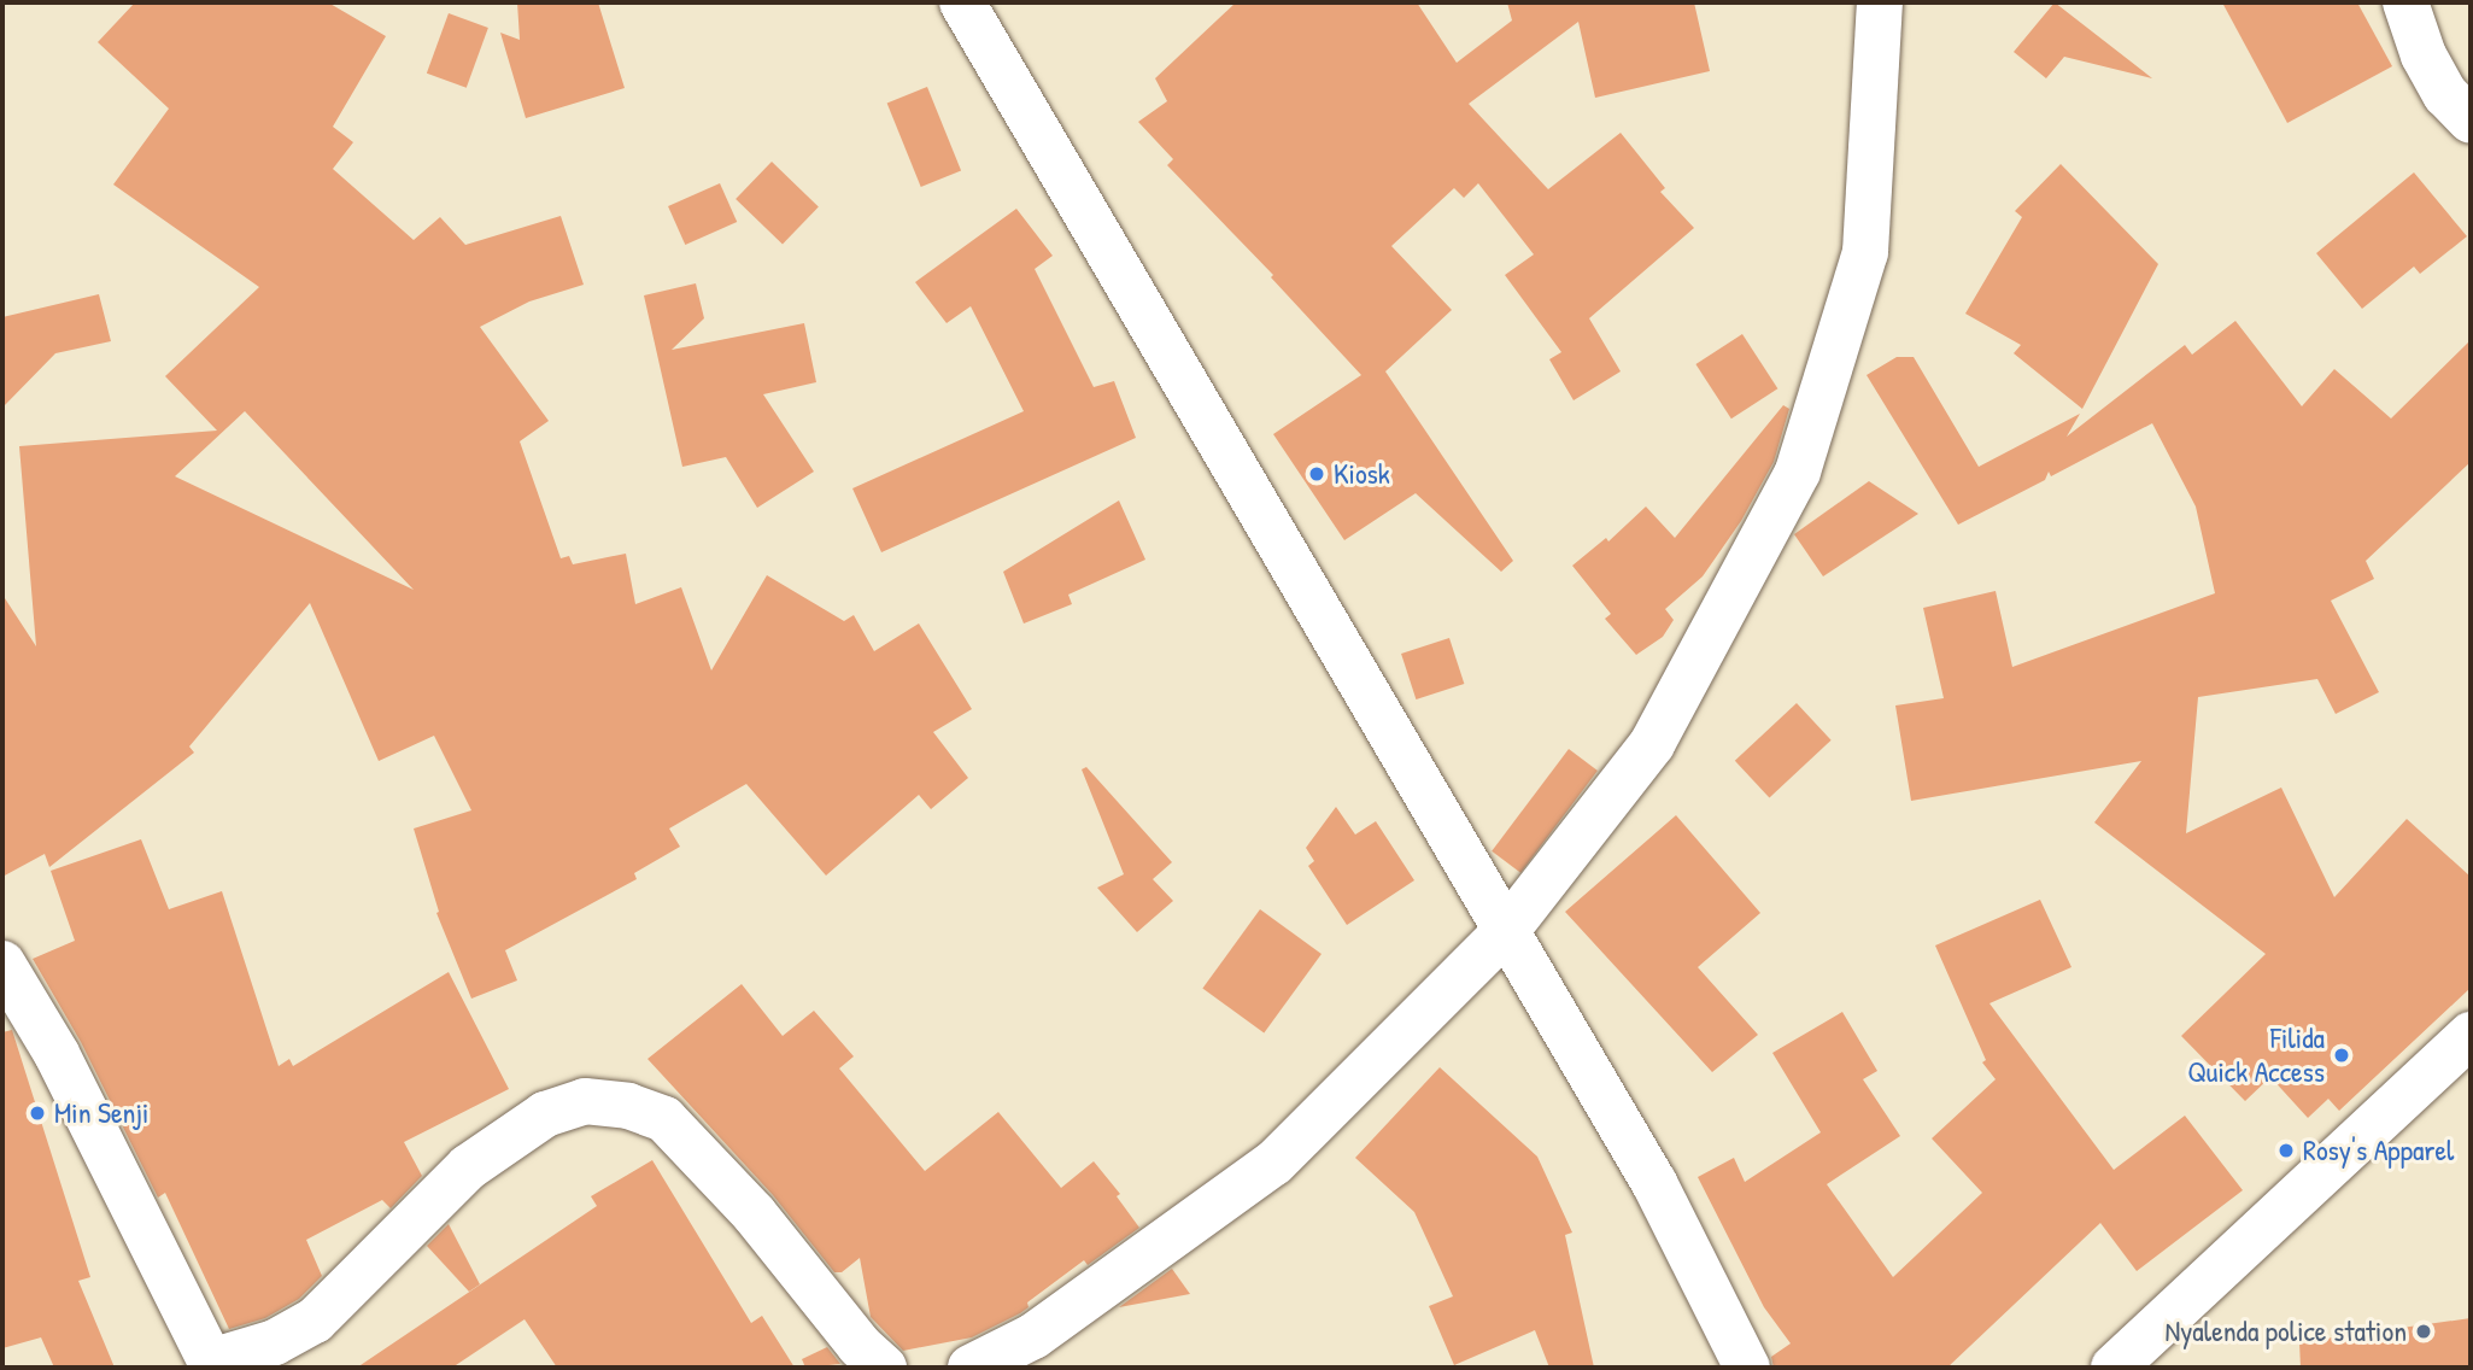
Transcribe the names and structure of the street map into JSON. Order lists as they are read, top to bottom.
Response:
{
  "places": [
    "Kiosk",
    "Filida Quick Access",
    "Min Senji",
    "Rosy's Apparel",
    "Nyalenda police station"
  ]
}
